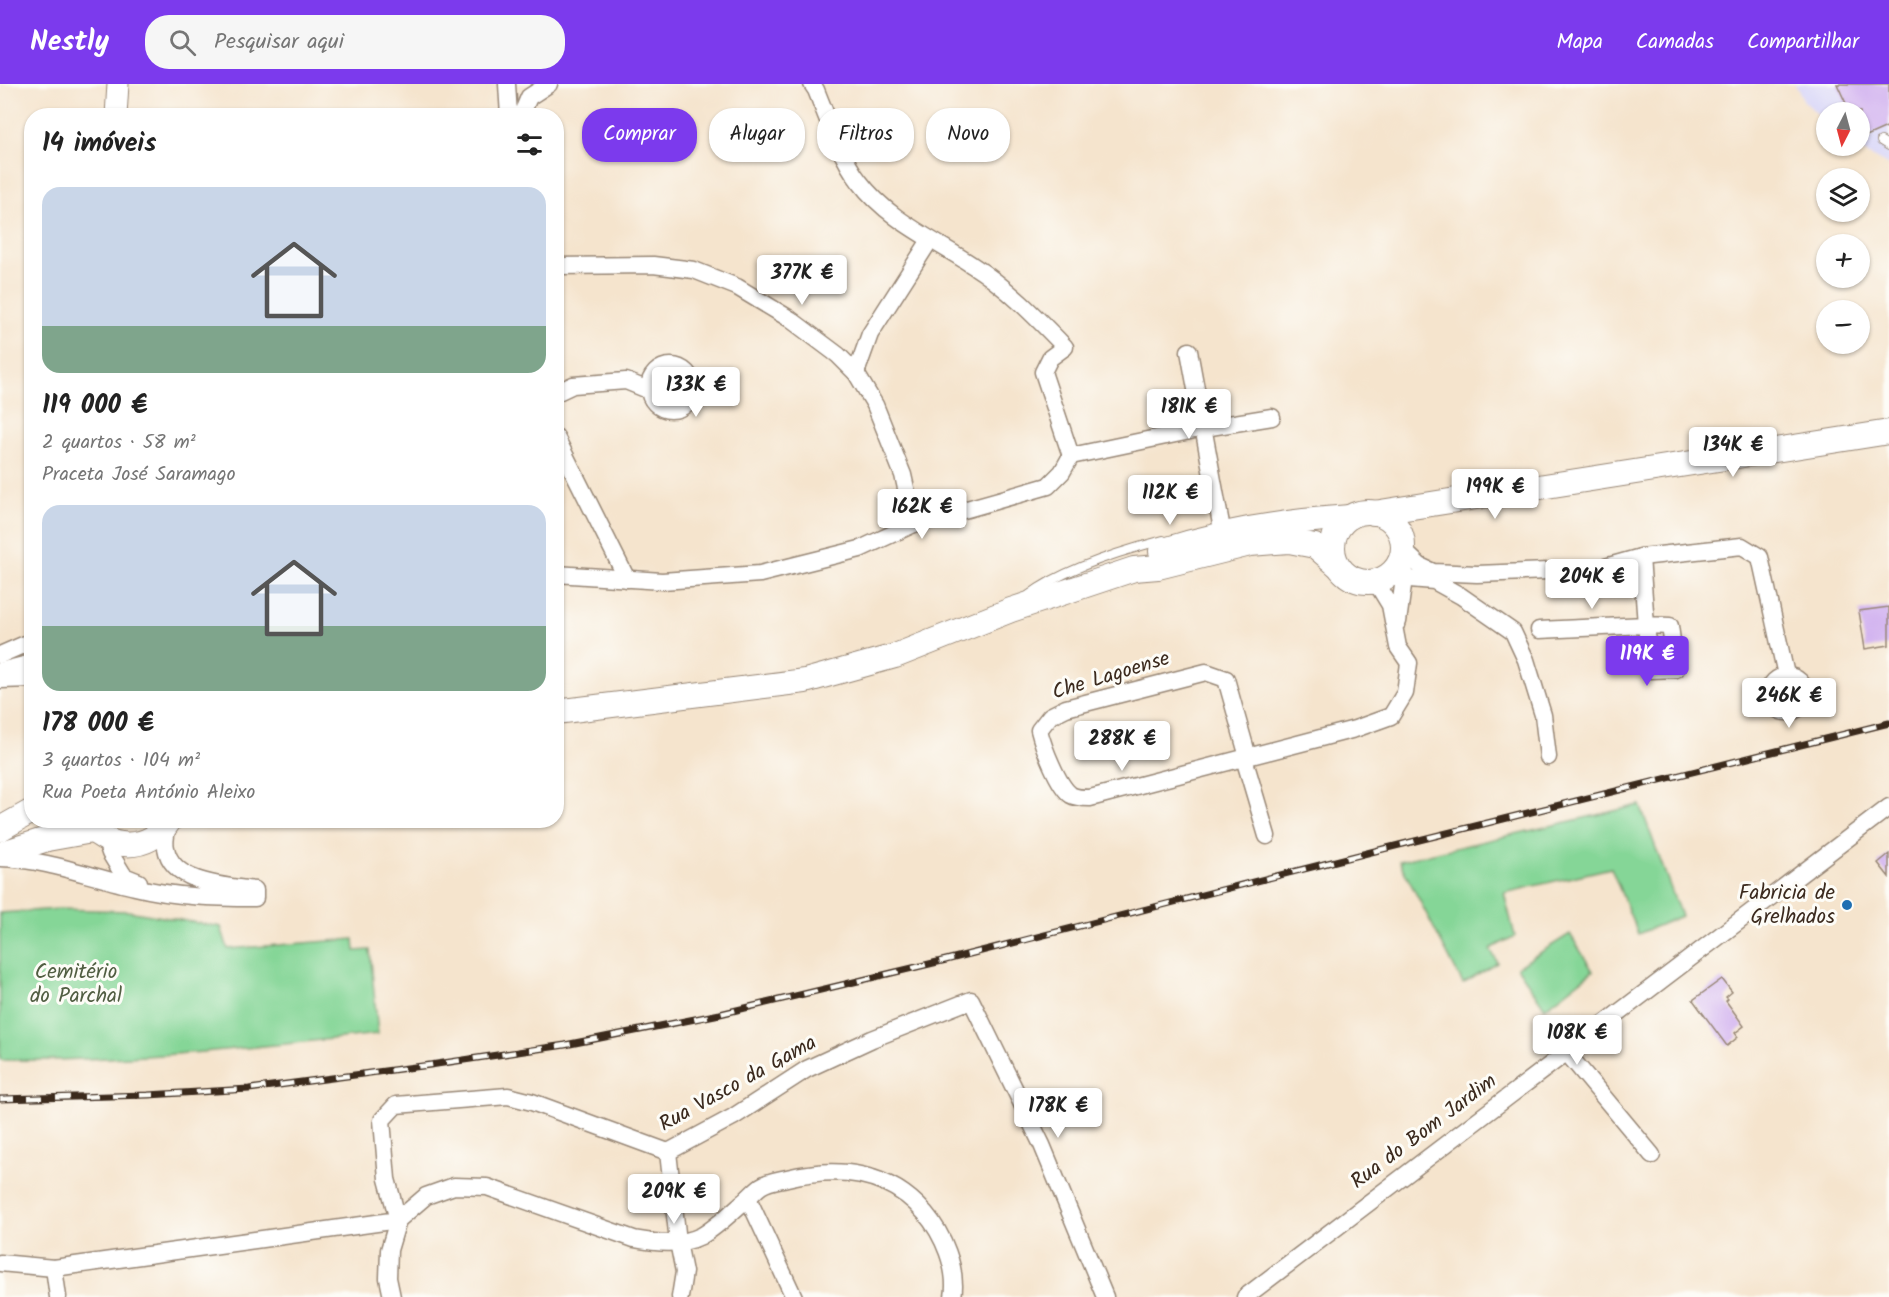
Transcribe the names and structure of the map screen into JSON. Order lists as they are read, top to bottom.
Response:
{
  "streets": {
    "street": ["Che Lagoense", "Rua Vasco da Gama", "Rua do Bom Jardim"]
  },
  "parks": ["Cemitério do Parchal"],
  "places": ["Fabricia de Grelhados"],
  "north": "bottom",
  "page": {
    "header": "Nestly",
    "search": "Pesquisar aqui",
    "nav": ["Mapa", "Camadas", "Compartilhar"],
    "map_buttons": ["+", "−"],
    "chip": [
      "Comprar",
      "Alugar",
      "Filtros",
      "Novo"
    ],
    "heading": "14 imóveis",
    "list": [
      {
        "name": "119 000 €",
        "note": "2 quartos · 58 m² · Praceta José Saramago"
      },
      {
        "name": "178 000 €",
        "note": "3 quartos · 104 m² · Rua Poeta António Aleixo"
      }
    ],
    "price": [
      "377K €",
      "133K €",
      "181K €",
      "134K €",
      "199K €",
      "112K €",
      "162K €",
      "204K €",
      "119K €",
      "246K €",
      "288K €",
      "108K €",
      "178K €",
      "209K €"
    ]
  }
}
